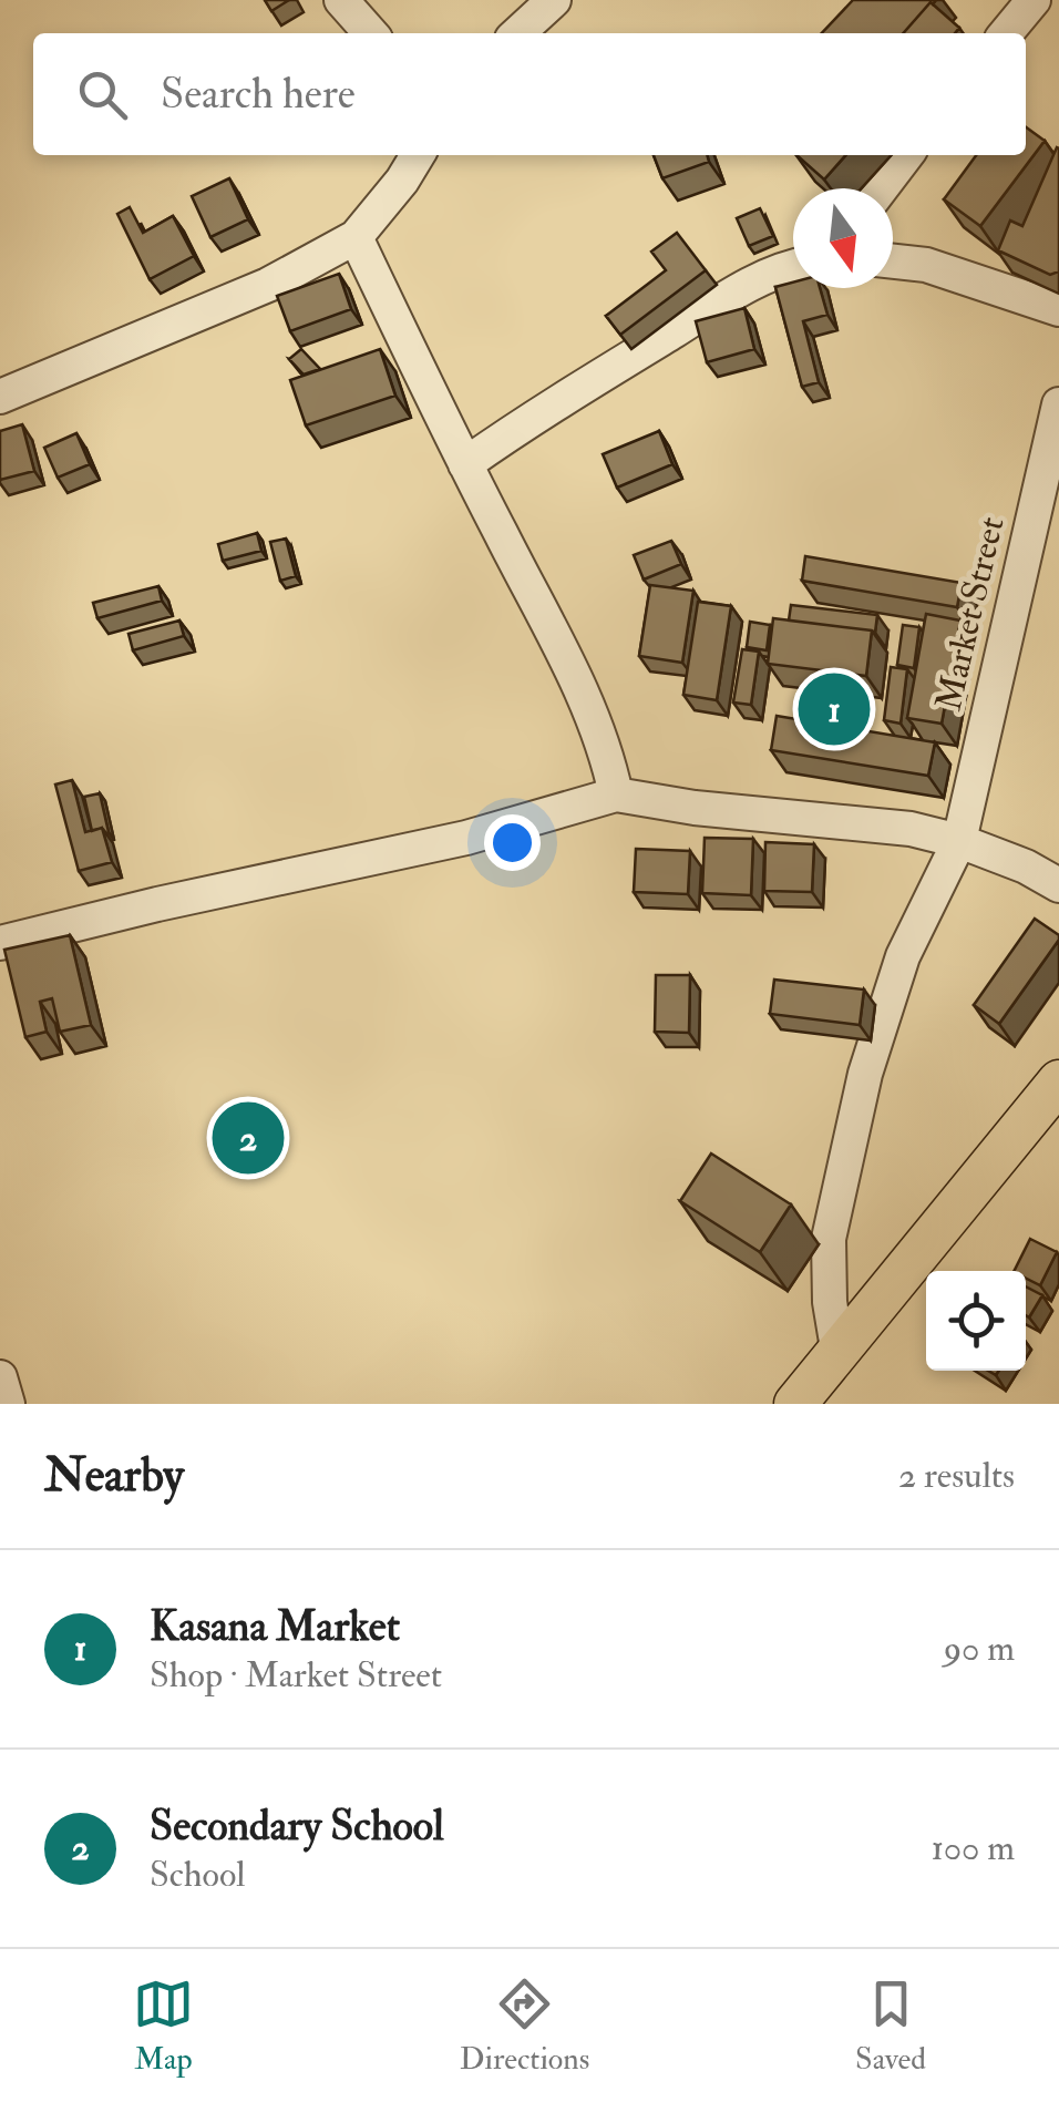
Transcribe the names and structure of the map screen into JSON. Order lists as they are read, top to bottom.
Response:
{
  "streets": {
    "street": ["Market Street"]
  },
  "north": "bottom",
  "page": {
    "search": "Search here",
    "pins": ["1", "2"],
    "heading": ["Nearby", "2 results"],
    "list": [
      {
        "mark": "1",
        "name": "Kasana Market",
        "note": "Shop · Market Street",
        "value": "90 m"
      },
      {
        "mark": "2",
        "name": "Secondary School",
        "note": "School",
        "value": "100 m"
      }
    ],
    "nav": ["Map", "Directions", "Saved"]
  }
}
